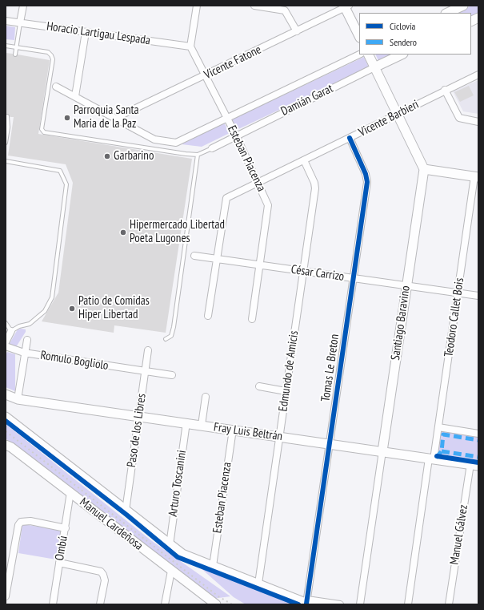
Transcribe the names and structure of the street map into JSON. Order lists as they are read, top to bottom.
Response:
{
  "streets": {
    "main road": [
      "Damián Garat",
      "Santiago Baravino",
      "Fray Luis Beltrán",
      "Manuel Cardeñosa"
    ],
    "street": [
      "Horacio Lartigau Lespada",
      "Vicente Fatone",
      "Vicente Barbieri",
      "Esteban Piacenza",
      "César Carrizo",
      "Teodoro Callet Bois",
      "Romulo Bogliolo",
      "Tomas Le Breton",
      "Edmundo de Amicis",
      "Paso de los Libres",
      "Arturo Toscanini",
      "Manuel Gálvez",
      "Ombú"
    ]
  },
  "crossings": [
    ["Horacio Lartigau Lespada", "Esteban Piacenza"],
    ["Vicente Fatone", "Damián Garat"],
    ["Vicente Fatone", "Esteban Piacenza"],
    ["Damián Garat", "Esteban Piacenza"],
    ["Vicente Barbieri", "Esteban Piacenza"],
    ["Vicente Barbieri", "César Carrizo"],
    ["Vicente Barbieri", "Tomas Le Breton"],
    ["Vicente Barbieri", "Edmundo de Amicis"],
    ["Esteban Piacenza", "César Carrizo"],
    ["Esteban Piacenza", "Fray Luis Beltrán"],
    ["César Carrizo", "Teodoro Callet Bois"],
    ["César Carrizo", "Santiago Baravino"],
    ["César Carrizo", "Tomas Le Breton"],
    ["César Carrizo", "Edmundo de Amicis"],
    ["Teodoro Callet Bois", "Fray Luis Beltrán"],
    ["Santiago Baravino", "Fray Luis Beltrán"],
    ["Romulo Bogliolo", "Paso de los Libres"],
    ["Tomas Le Breton", "Fray Luis Beltrán"],
    ["Edmundo de Amicis", "Fray Luis Beltrán"],
    ["Paso de los Libres", "Fray Luis Beltrán"],
    ["Fray Luis Beltrán", "Arturo Toscanini"],
    ["Fray Luis Beltrán", "Manuel Gálvez"],
    ["Manuel Cardeñosa", "Ombú"]
  ],
  "places": [
    "Parroquia Santa Maria de la Paz",
    "Garbarino",
    "Hipermercado Libertad Poeta Lugones",
    "Patio de Comidas Hiper Libertad"
  ],
  "legend": ["Ciclovía", "Sendero"]
}
